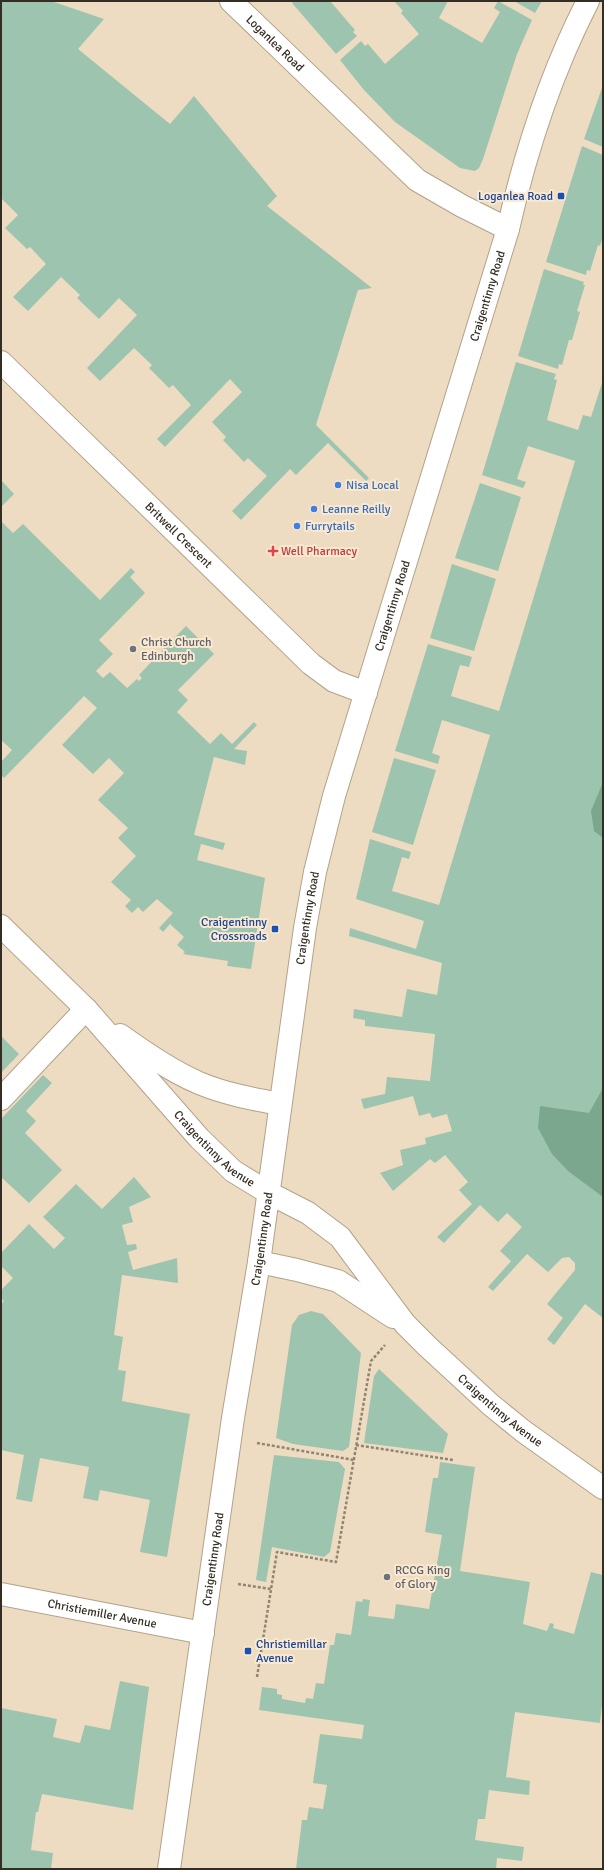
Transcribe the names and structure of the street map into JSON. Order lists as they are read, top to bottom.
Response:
{
  "streets": {
    "street": [
      "Loganlea Road",
      "Craigentinny Road",
      "Britwell Crescent",
      "Craigentinny Avenue",
      "Christiemiller Avenue"
    ]
  },
  "crossings": [
    ["Loganlea Road", "Craigentinny Road"],
    ["Craigentinny Road", "Britwell Crescent"],
    ["Craigentinny Road", "Craigentinny Avenue"],
    ["Craigentinny Road", "Christiemiller Avenue"]
  ],
  "places": {
    "transit": ["Loganlea Road", "Craigentinny Crossroads", "Christiemillar Avenue"],
    "other": [
      "Nisa Local",
      "Leanne Reilly",
      "Furrytails",
      "Christ Church Edinburgh",
      "RCCG King of Glory"
    ],
    "health": ["Well Pharmacy"]
  }
}
